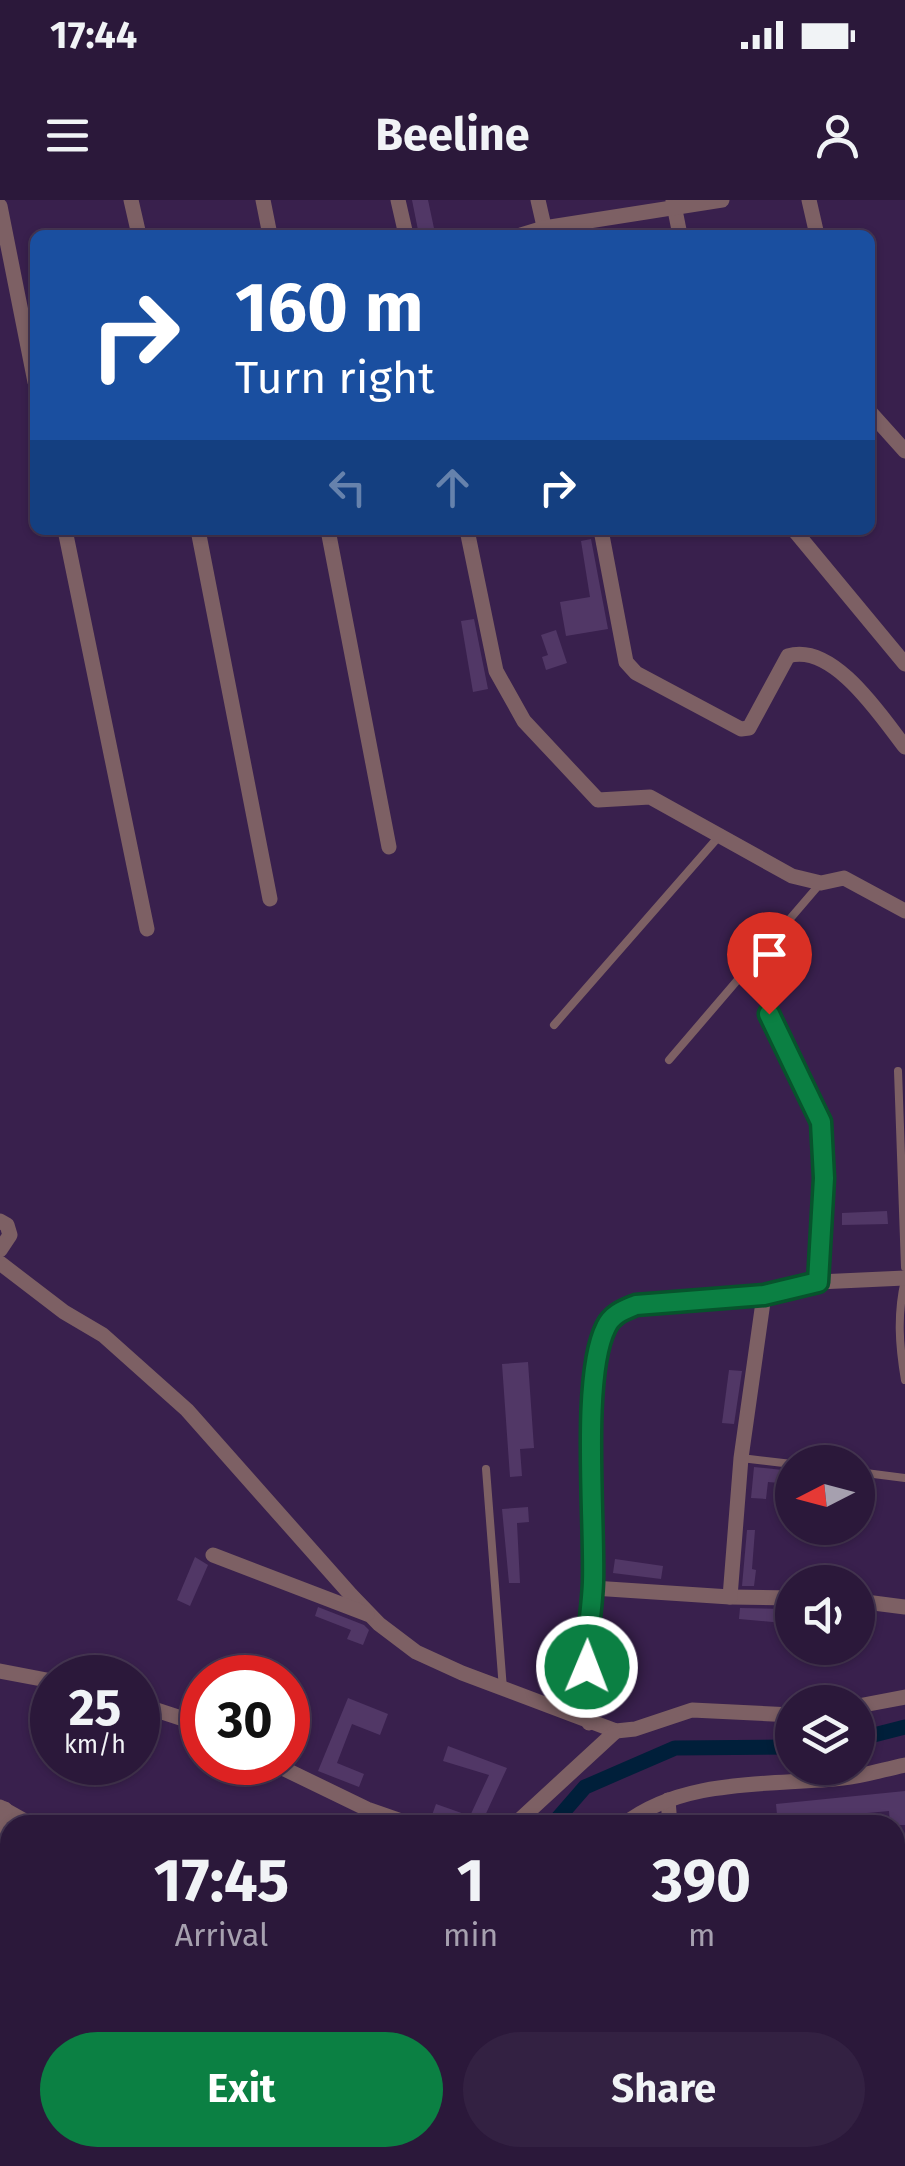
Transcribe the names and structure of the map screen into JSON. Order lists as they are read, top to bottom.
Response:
{
  "north": "left",
  "page": {
    "status": "17:44",
    "header": "Beeline",
    "turn": ["160 m", "Turn right"],
    "speed": "25 km/h",
    "limit": "30",
    "eta": [
      "17:45",
      "Arrival",
      "1",
      "min",
      "390",
      "m"
    ],
    "buttons": ["Exit", "Share"]
  }
}
